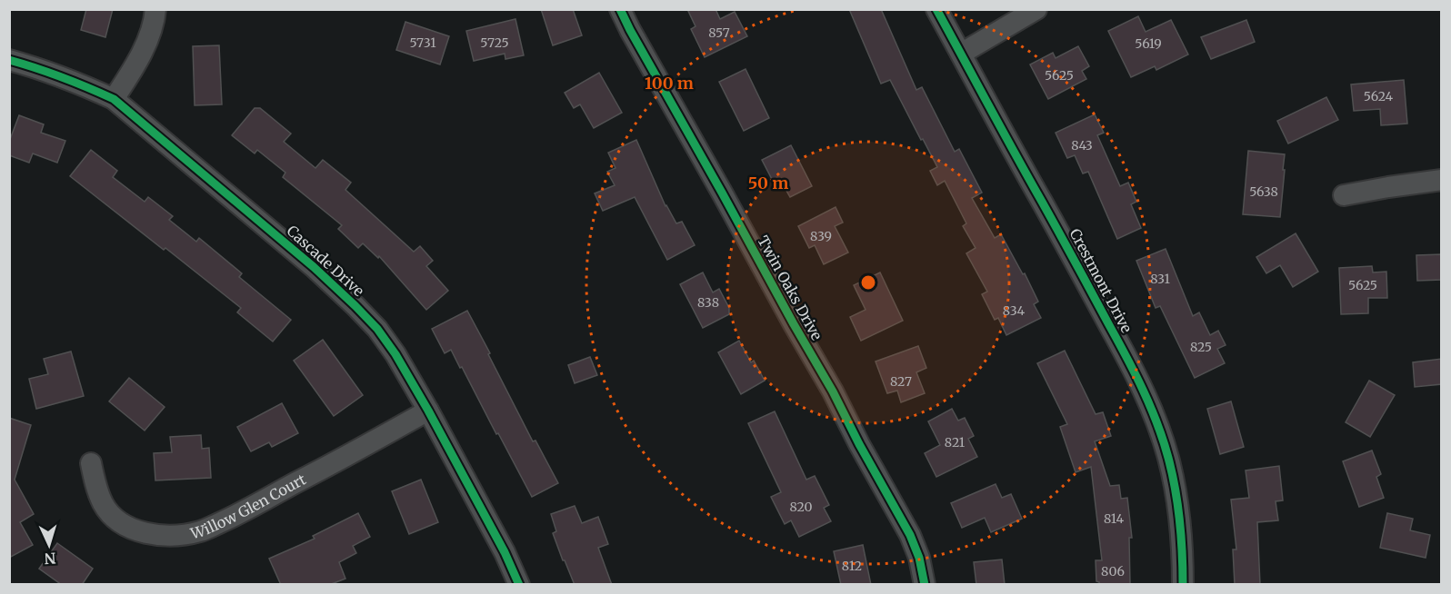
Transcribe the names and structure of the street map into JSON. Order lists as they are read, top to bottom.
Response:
{
  "streets": {
    "street": [
      "Cascade Drive",
      "Crestmont Drive",
      "Twin Oaks Drive",
      "Willow Glen Court"
    ]
  },
  "crossings": [
    ["Cascade Drive", "Willow Glen Court"]
  ],
  "house_numbers": [
    "857",
    "5731",
    "5725",
    "5619",
    "5625",
    "5624",
    "843",
    "5638",
    "839",
    "831",
    "5625",
    "838",
    "834",
    "825",
    "827",
    "821",
    "820",
    "814",
    "812",
    "806"
  ],
  "north": "bottom",
  "rings": ["100 m", "50 m"]
}
